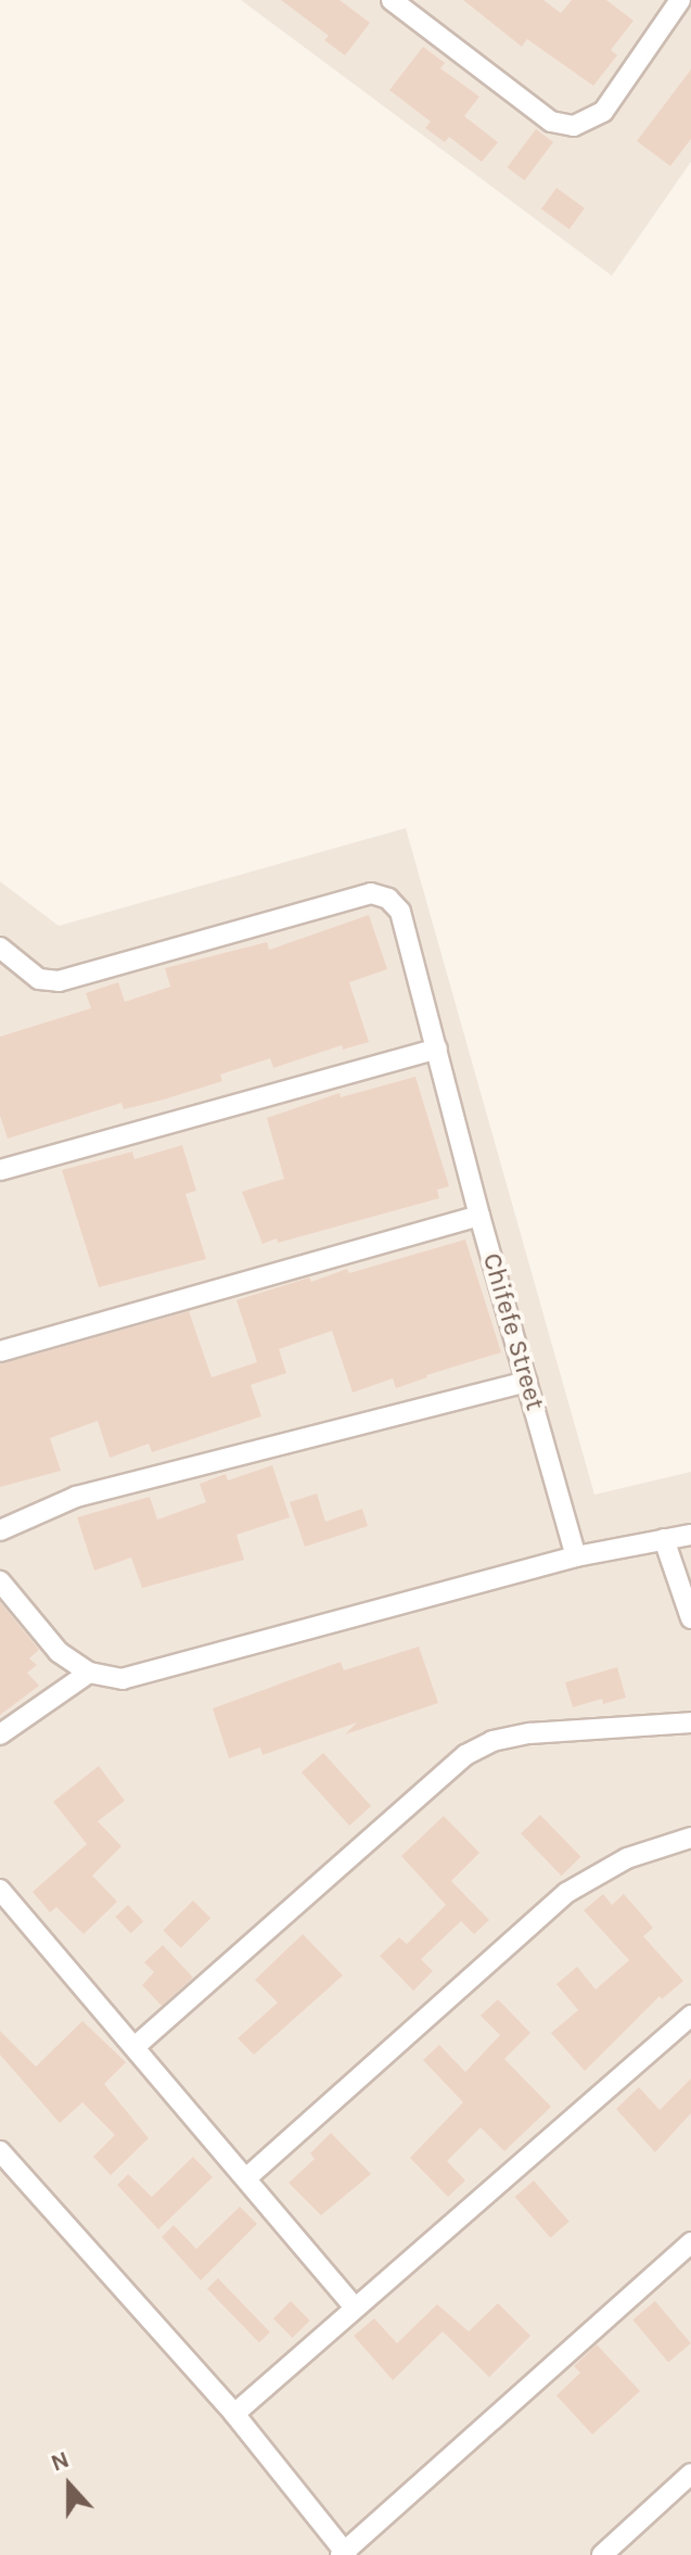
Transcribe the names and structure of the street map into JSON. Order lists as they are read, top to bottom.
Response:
{
  "streets": {
    "street": ["Chifefe Street"]
  },
  "north": "top"
}
